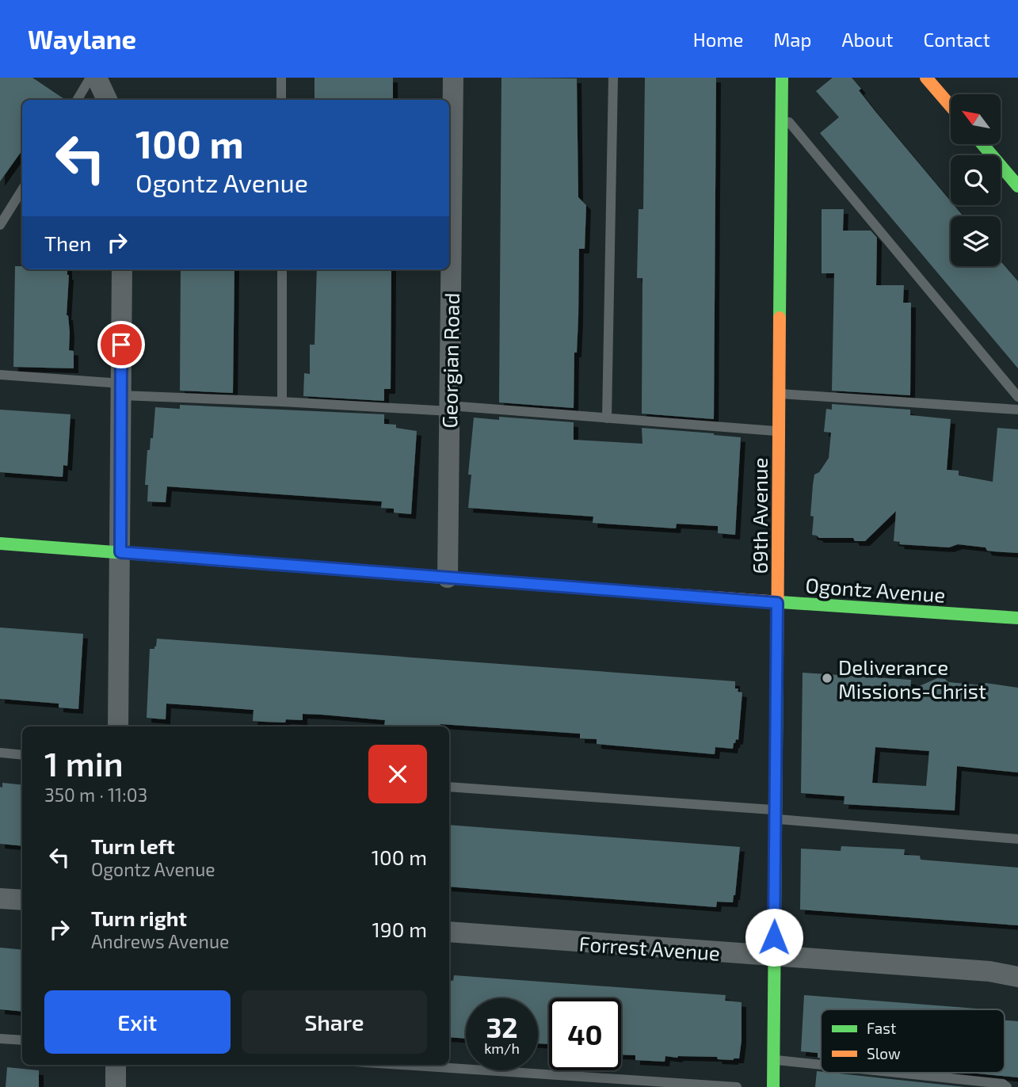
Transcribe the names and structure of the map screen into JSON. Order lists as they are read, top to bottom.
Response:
{
  "streets": {
    "street": [
      "Georgian Road",
      "69th Avenue",
      "Ogontz Avenue",
      "Forrest Avenue"
    ]
  },
  "crossings": [
    ["Georgian Road", "Ogontz Avenue"],
    ["69th Avenue", "Ogontz Avenue"],
    ["69th Avenue", "Forrest Avenue"]
  ],
  "places": ["Deliverance Missions-Christ"],
  "legend": ["Fast", "Slow"],
  "north": "top left",
  "page": {
    "header": "Waylane",
    "nav": [
      "Home",
      "Map",
      "About",
      "Contact"
    ],
    "turn": ["100 m", "Ogontz Avenue"],
    "then": "Then",
    "heading": ["1 min", "350 m · 11:03"],
    "list": [
      {
        "name": "Turn left",
        "note": "Ogontz Avenue",
        "value": "100 m"
      },
      {
        "name": "Turn right",
        "note": "Andrews Avenue",
        "value": "190 m"
      }
    ],
    "buttons": ["Exit", "Share"],
    "speed": "32 km/h",
    "limit": "40"
  }
}
